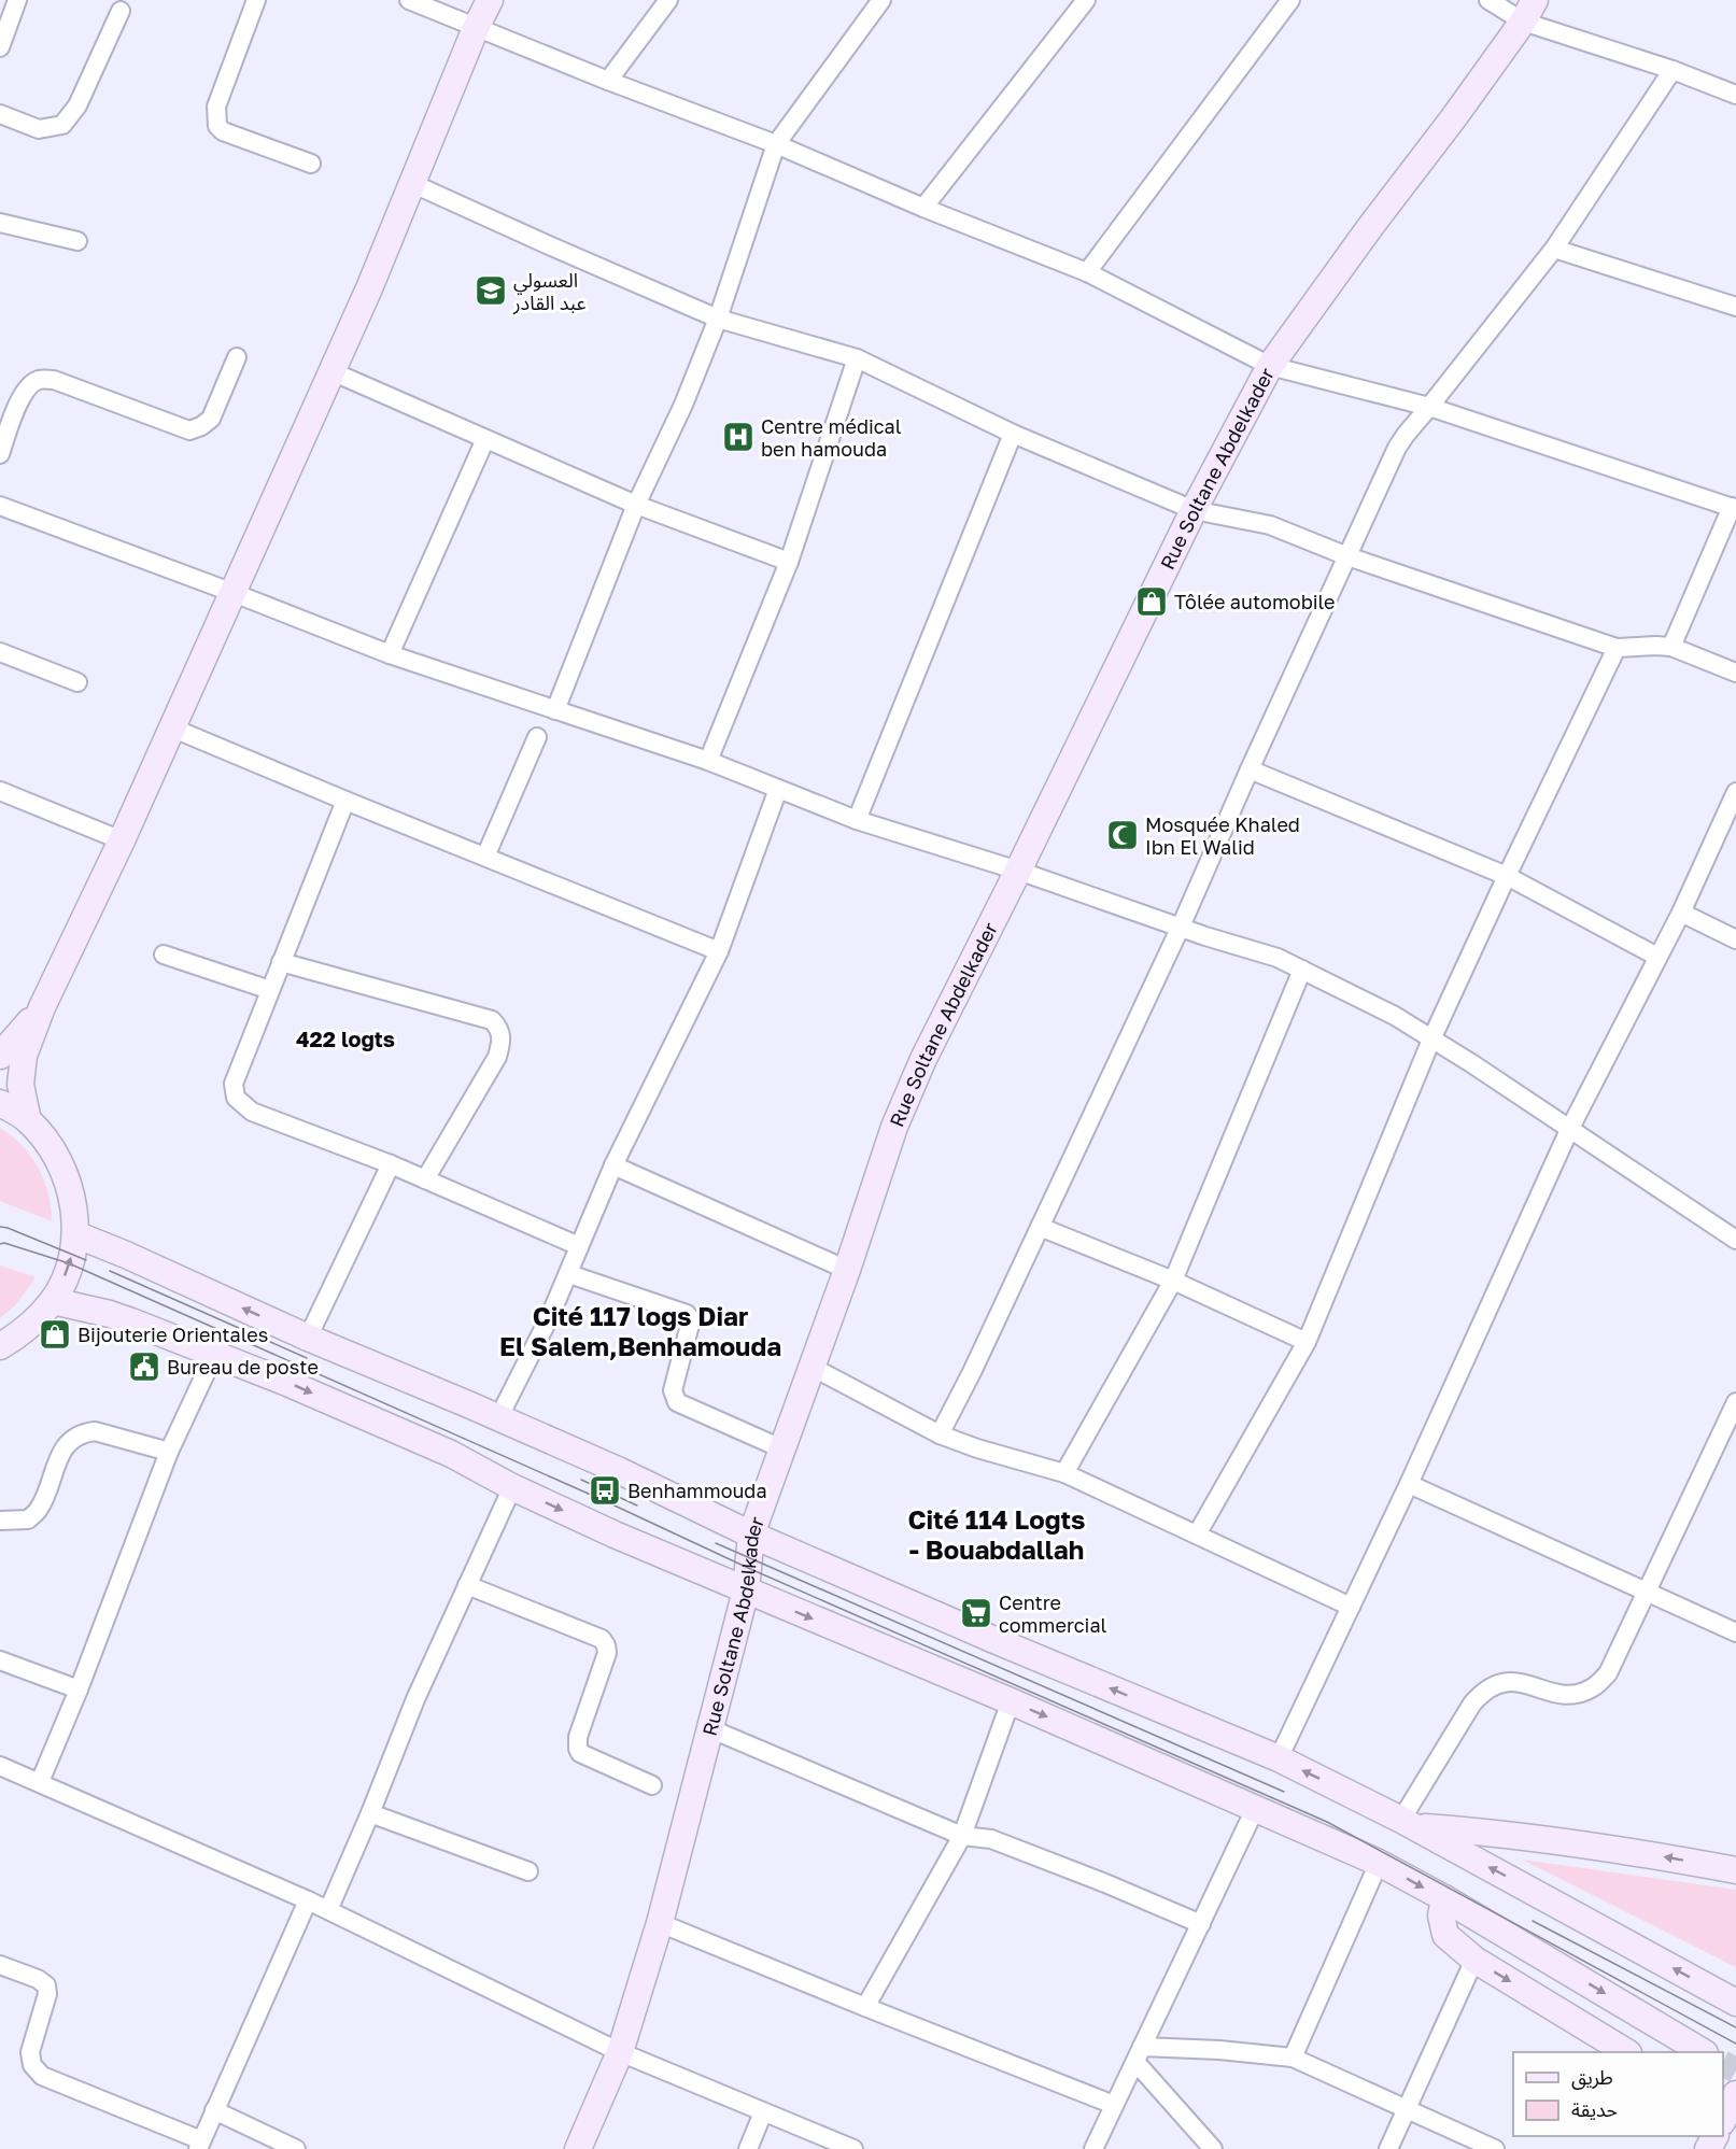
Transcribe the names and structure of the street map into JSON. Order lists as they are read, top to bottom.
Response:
{
  "streets": {
    "main road": ["Rue Soltane Abdelkader"]
  },
  "districts": ["422 logts", "Cité 117 logs Diar El Salem,Benhamouda", "Cité 114 Logts - Bouabdallah"],
  "places": {
    "school or university": ["العسولي عبد القادر"],
    "hospital": ["Centre médical ben hamouda"],
    "shop": ["Tôlée automobile", "Bijouterie Orientales"],
    "mosque": ["Mosquée Khaled Ibn El Walid"],
    "public building": ["Bureau de poste"],
    "bus stop": ["Benhammouda"],
    "supermarket": ["Centre commercial"]
  },
  "legend": ["طريق", "حديقة"]
}
